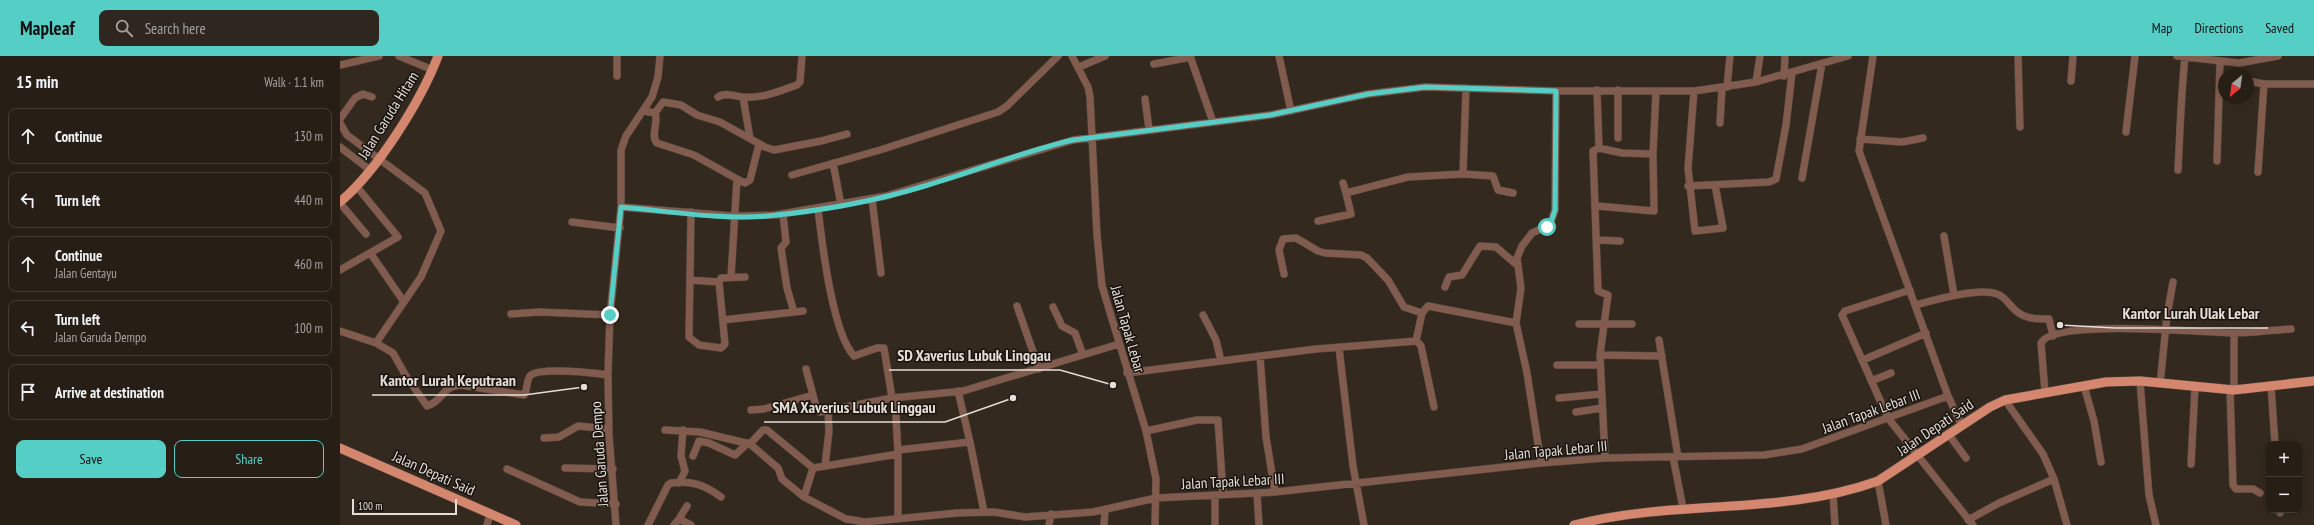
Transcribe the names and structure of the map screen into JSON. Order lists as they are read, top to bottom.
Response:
{
  "streets": {
    "main road": ["Jalan Garuda Hitam", "Jalan Depati Said"],
    "street": ["Jalan Tapak Lebar", "Jalan Tapak Lebar III", "Jalan Garuda Dempo"]
  },
  "crossings": [
    ["Jalan Tapak Lebar", "Jalan Tapak Lebar III"]
  ],
  "places": [
    "Kantor Lurah Ulak Lebar",
    "SD Xaverius Lubuk Linggau",
    "Kantor Lurah Keputraan",
    "SMA Xaverius Lubuk Linggau"
  ],
  "scale_bar": "100 m",
  "north": "bottom left",
  "page": {
    "header": "Mapleaf",
    "search": "Search here",
    "nav": ["Map", "Directions", "Saved"],
    "heading": ["15 min", "Walk · 1.1 km"],
    "list": [
      ["Continue", "130 m"],
      ["Turn left", "440 m"],
      ["Continue", "Jalan Gentayu", "460 m"],
      ["Turn left", "Jalan Garuda Dempo", "100 m"],
      "Arrive at destination"
    ],
    "buttons": ["Save", "Share"],
    "map_buttons": ["+", "−"],
    "scale": "100 m"
  }
}
